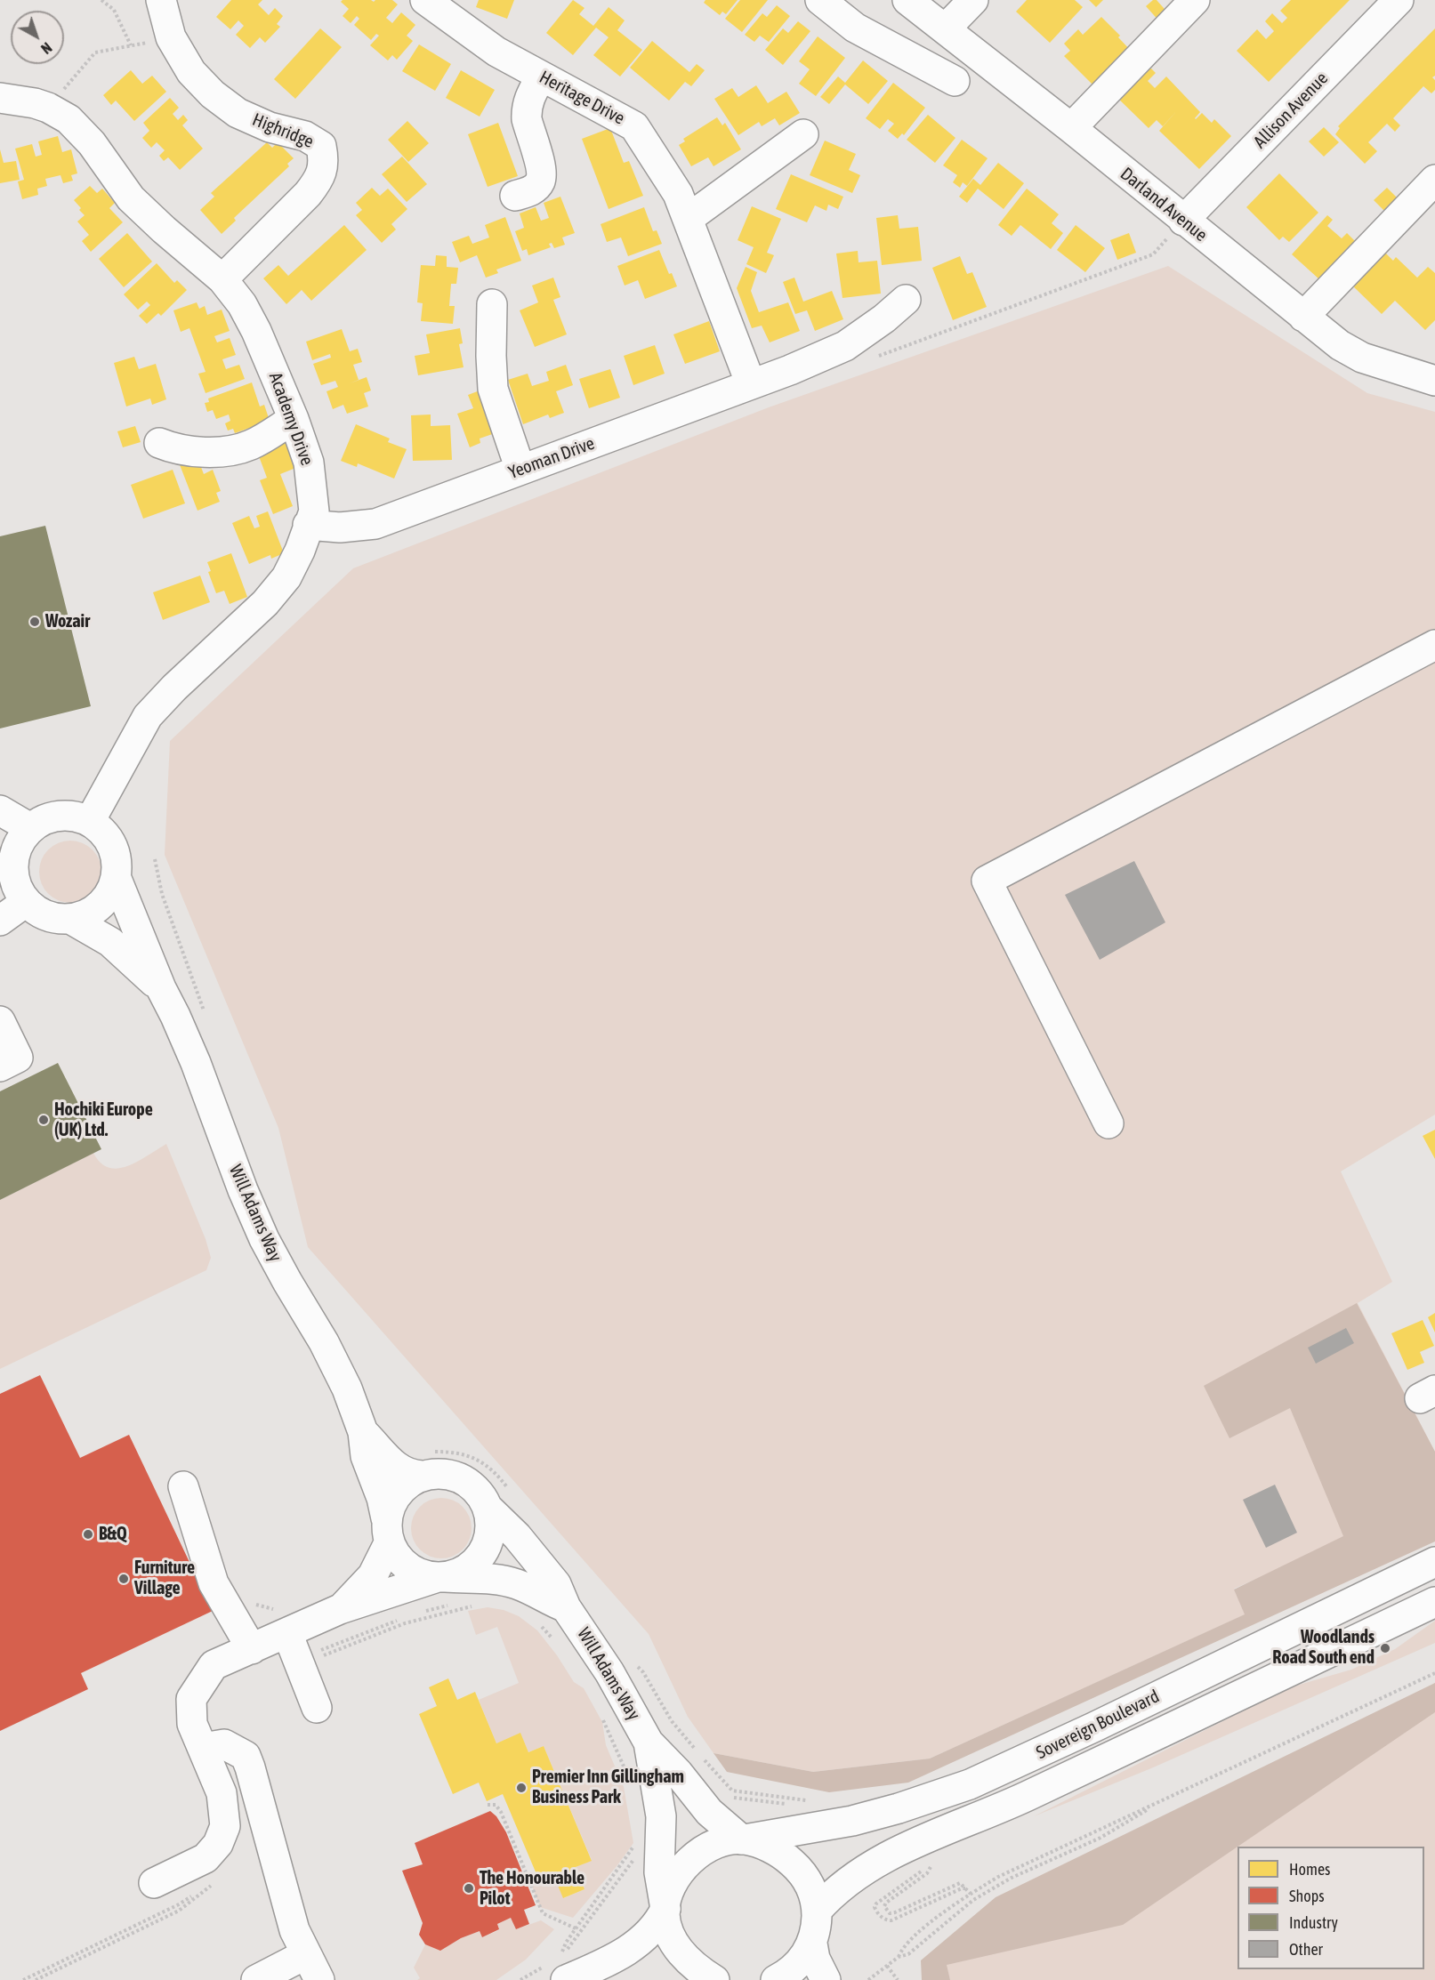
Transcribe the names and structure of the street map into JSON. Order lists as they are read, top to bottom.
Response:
{
  "streets": {
    "street": [
      "Heritage Drive",
      "Allison Avenue",
      "Highridge",
      "Darland Avenue",
      "Academy Drive",
      "Yeoman Drive",
      "Will Adams Way",
      "Sovereign Boulevard"
    ]
  },
  "crossings": [
    ["Heritage Drive", "Yeoman Drive"],
    ["Allison Avenue", "Darland Avenue"],
    ["Highridge", "Academy Drive"],
    ["Academy Drive", "Yeoman Drive"],
    ["Academy Drive", "Will Adams Way"],
    ["Will Adams Way", "Sovereign Boulevard"]
  ],
  "places": [
    "Wozair",
    "Hochiki Europe (UK) Ltd.",
    "B&Q",
    "Furniture Village",
    "Woodlands Road South end",
    "Premier Inn Gillingham Business Park",
    "The Honourable Pilot"
  ],
  "legend": [
    "Homes",
    "Shops",
    "Industry",
    "Other"
  ],
  "north": "bottom right"
}
